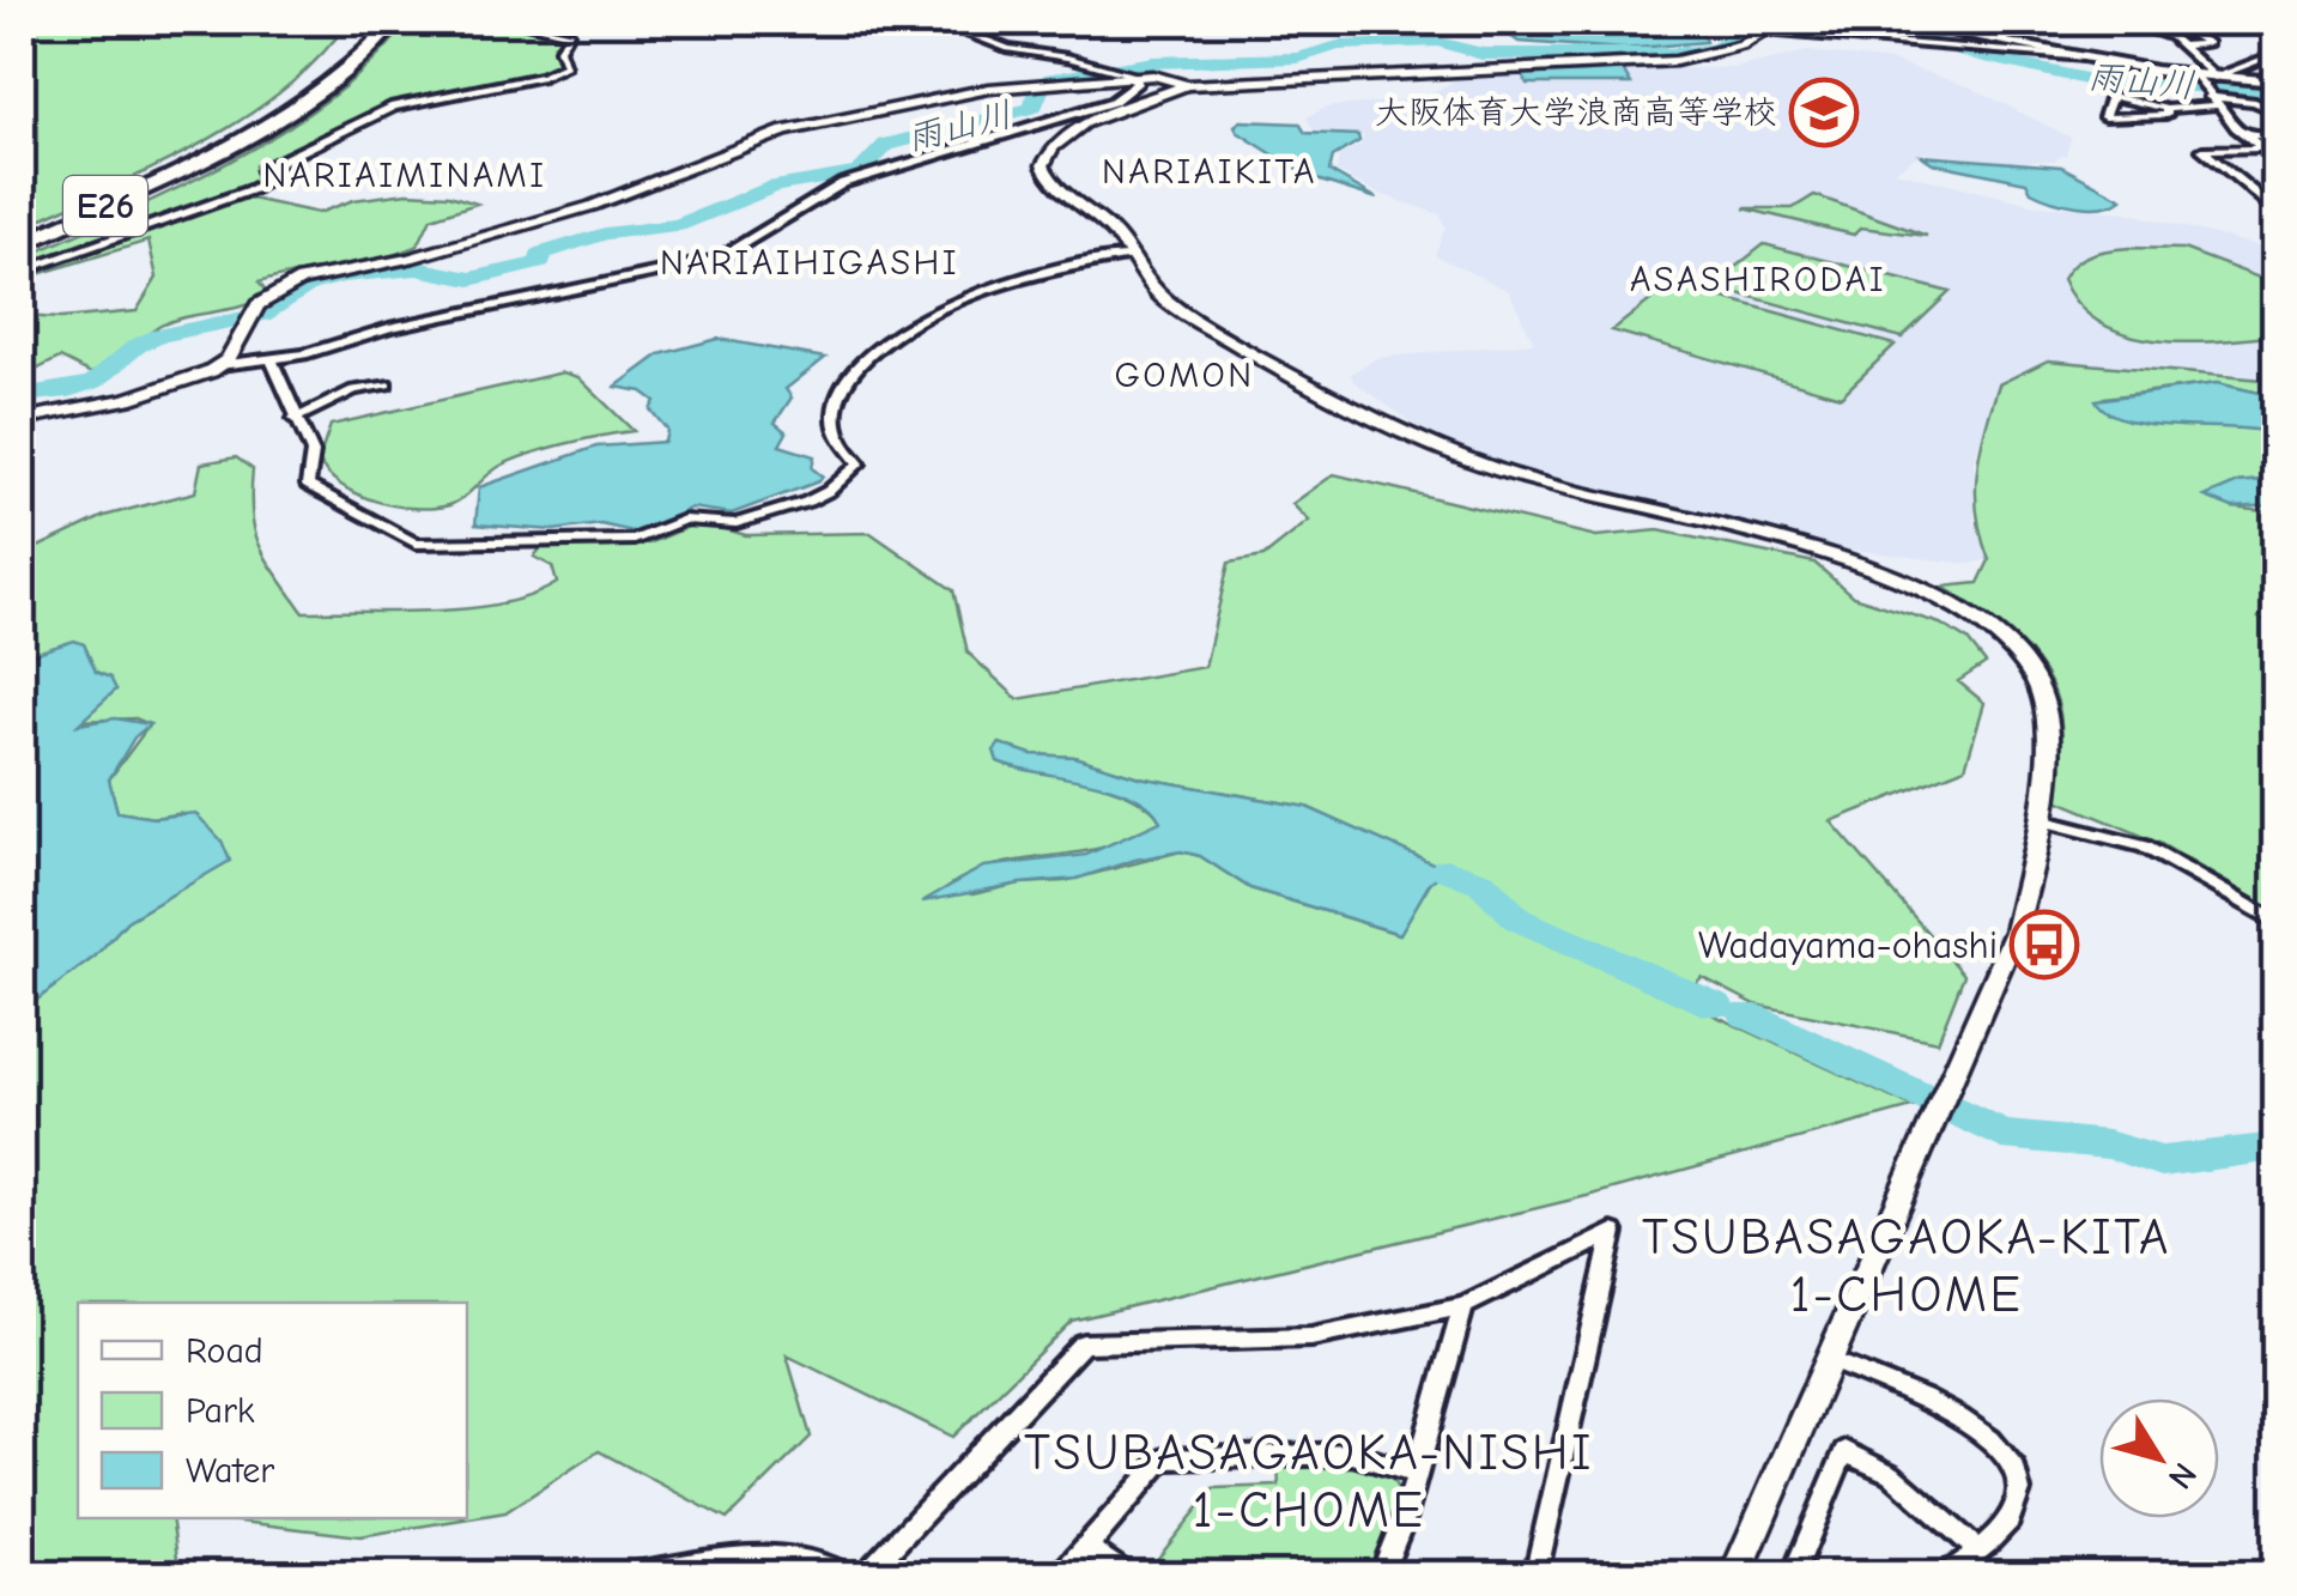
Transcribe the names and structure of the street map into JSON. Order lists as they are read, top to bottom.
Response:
{
  "streets": {
    "highway": ["E26"]
  },
  "districts": [
    "NARIAIKITA",
    "NARIAIMINAMI",
    "NARIAIHIGASHI",
    "ASASHIRODAI",
    "GOMON",
    "TSUBASAGAOKA-KITA 1-CHOME",
    "TSUBASAGAOKA-NISHI 1-CHOME"
  ],
  "water": ["雨山川"],
  "places": {
    "school or university": ["大阪体育大学浪商高等学校"],
    "bus stop": ["Wadayama-ohashi"]
  },
  "legend": ["Road", "Park", "Water"],
  "north": "bottom right"
}
